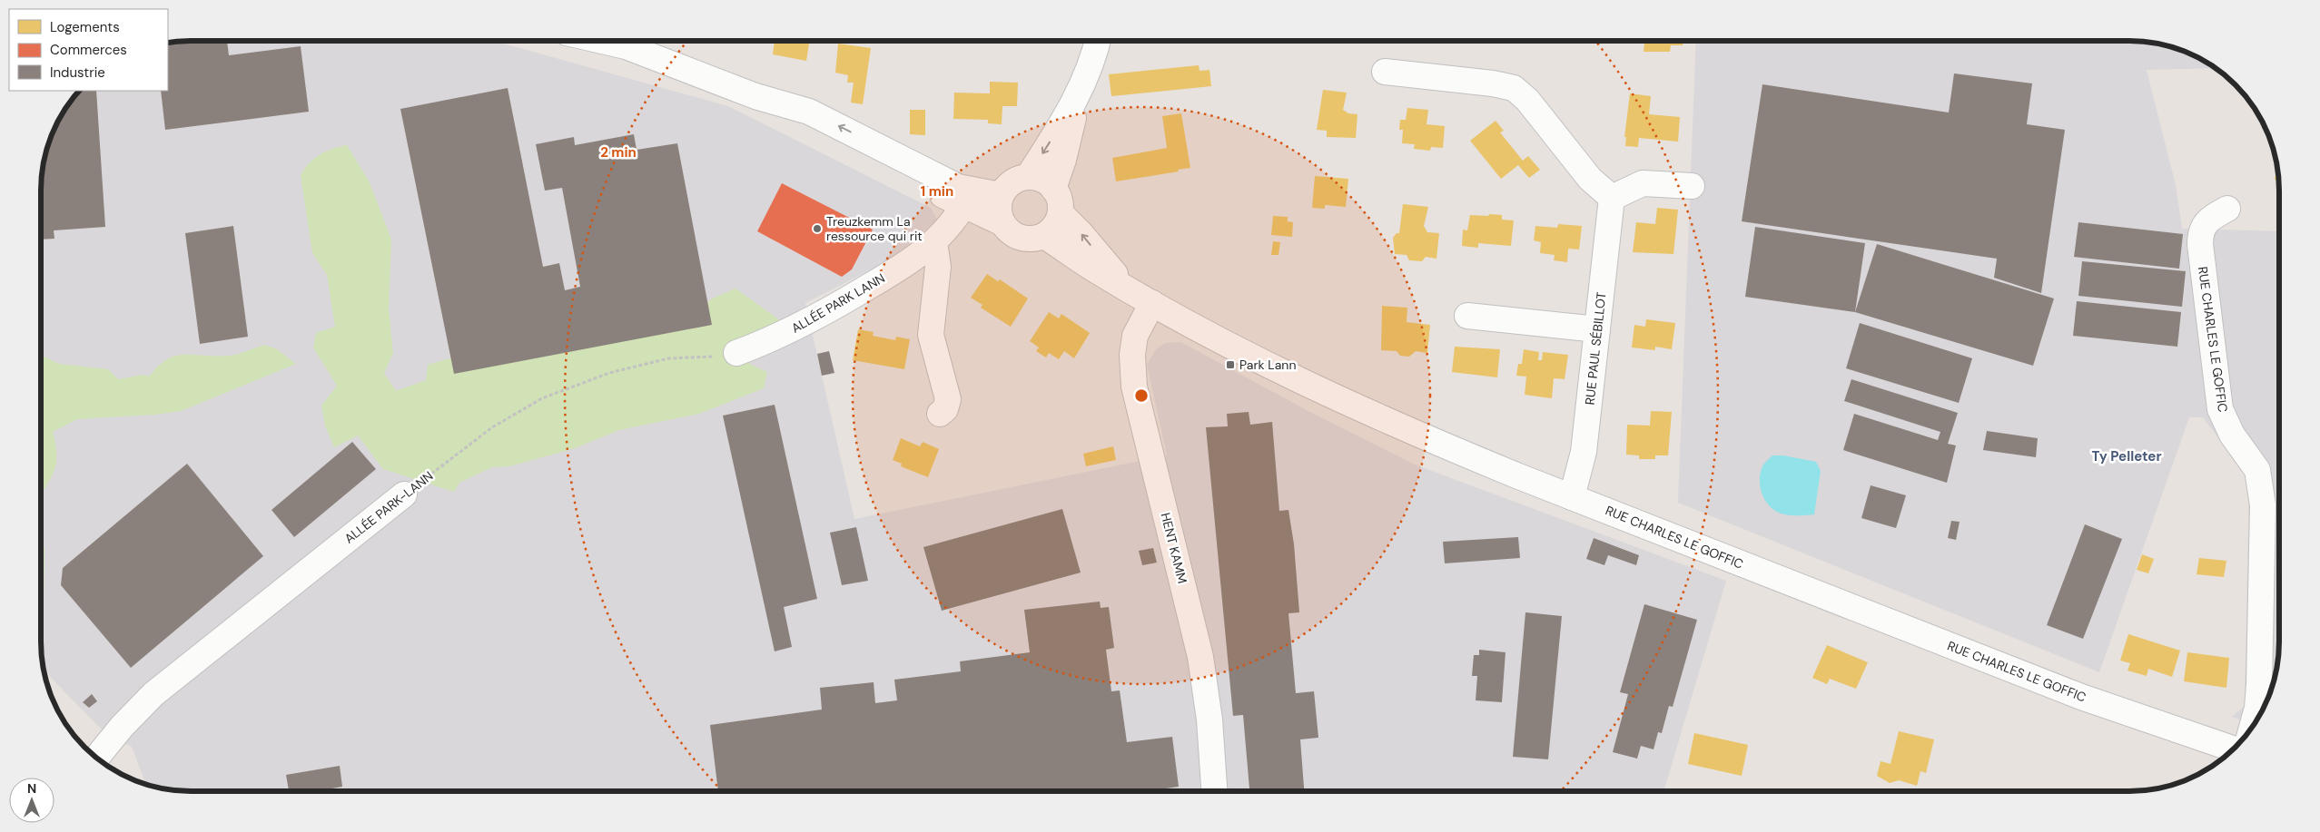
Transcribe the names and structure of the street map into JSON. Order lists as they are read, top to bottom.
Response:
{
  "streets": {
    "street": [
      "ALLÉE PARK LANN",
      "RUE CHARLES LE GOFFIC",
      "RUE PAUL SÉBILLOT",
      "ALLÉE PARK-LANN",
      "HENT KAMM"
    ]
  },
  "crossings": [
    ["ALLÉE PARK LANN", "ALLÉE PARK-LANN"],
    ["RUE CHARLES LE GOFFIC", "RUE PAUL SÉBILLOT"],
    ["RUE CHARLES LE GOFFIC", "HENT KAMM"]
  ],
  "districts": ["Ty Pelleter"],
  "places": {
    "other": ["Treuzkemm La ressource qui rit"],
    "transit": ["Park Lann"]
  },
  "legend": ["Logements", "Commerces", "Industrie"],
  "north": "top",
  "rings": ["2 min", "1 min"]
}
